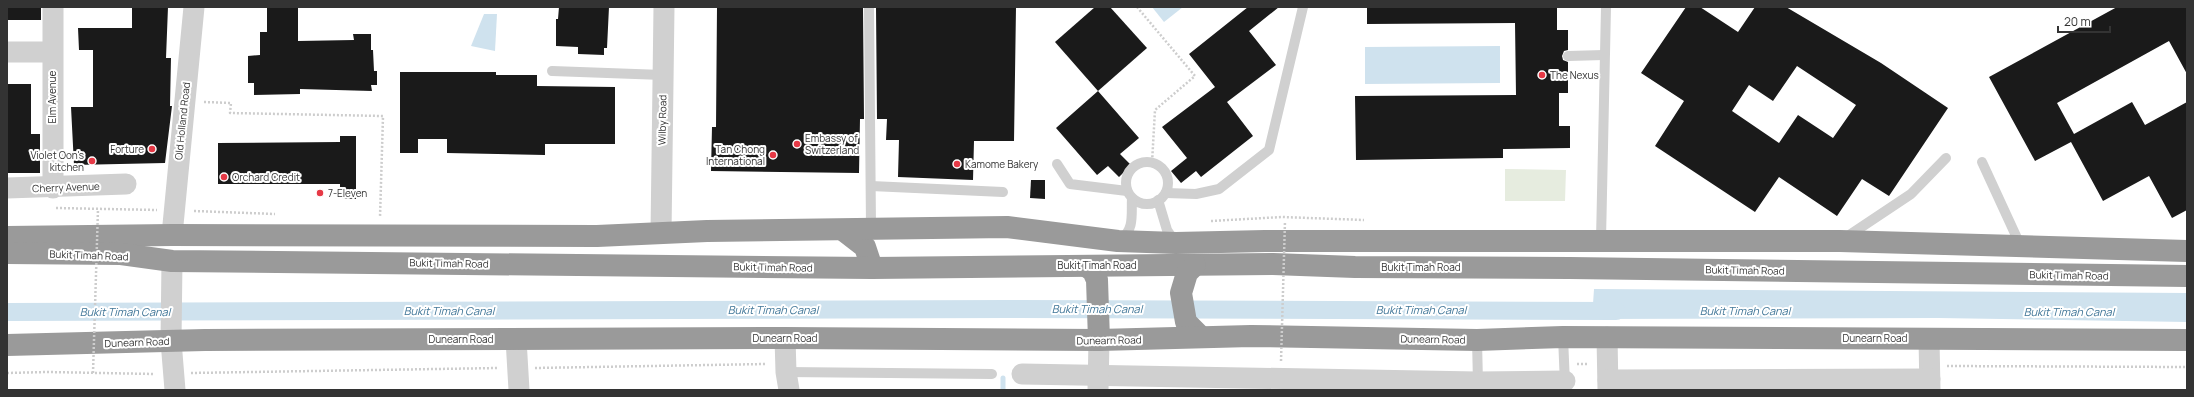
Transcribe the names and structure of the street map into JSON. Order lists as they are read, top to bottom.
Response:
{
  "streets": {
    "highway": ["Bukit Timah Road", "Dunearn Road"],
    "street": [
      "Elm Avenue",
      "Wilby Road",
      "Old Holland Road",
      "Cherry Avenue"
    ]
  },
  "crossings": [
    ["Elm Avenue", "Cherry Avenue"]
  ],
  "water": ["Bukit Timah Canal"],
  "places": [
    "The Nexus",
    "Embassy of Switzerland",
    "Forture",
    "Tan Chong International",
    "Violet Oon's kitchen",
    "Kamome Bakery",
    "Orchard Credit",
    "7-Eleven"
  ],
  "scale_bar": "20 m"
}
